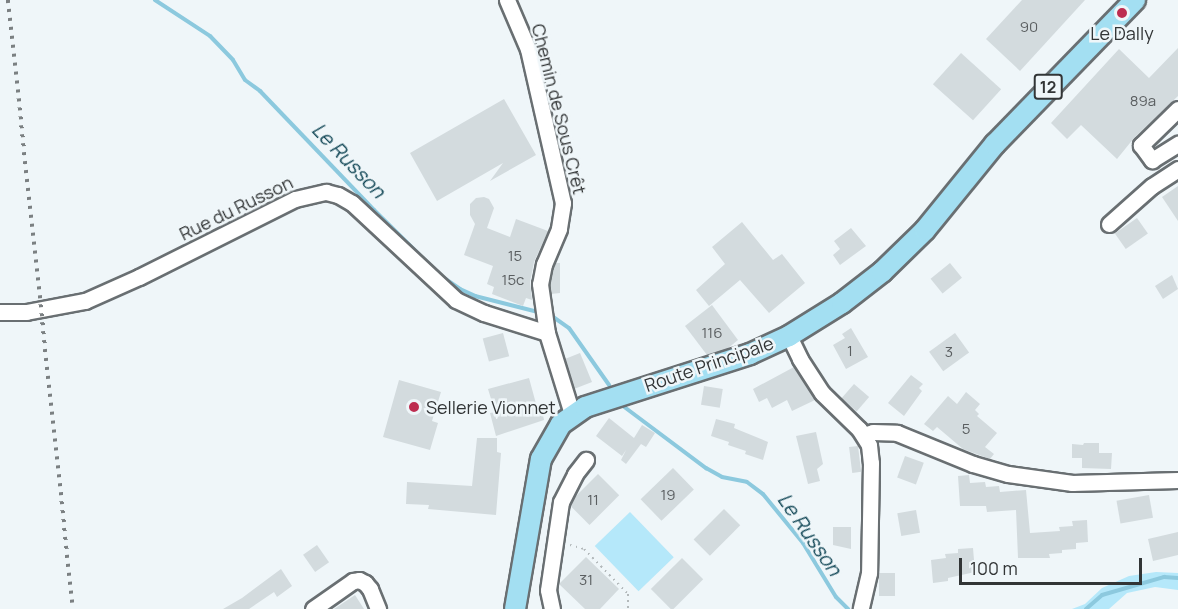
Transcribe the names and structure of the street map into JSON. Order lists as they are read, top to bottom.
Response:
{
  "streets": {
    "main road": ["12", "Route Principale"],
    "street": ["Chemin de Sous Crêt", "Rue du Russon"]
  },
  "crossings": [
    ["Chemin de Sous Crêt", "Rue du Russon"]
  ],
  "water": ["Le Russon"],
  "places": ["Le Dally", "Sellerie Vionnet"],
  "house_numbers": [
    "90",
    "89a",
    "15",
    "15c",
    "116",
    "1",
    "3",
    "5",
    "19",
    "11",
    "31"
  ],
  "scale_bar": "100 m"
}
